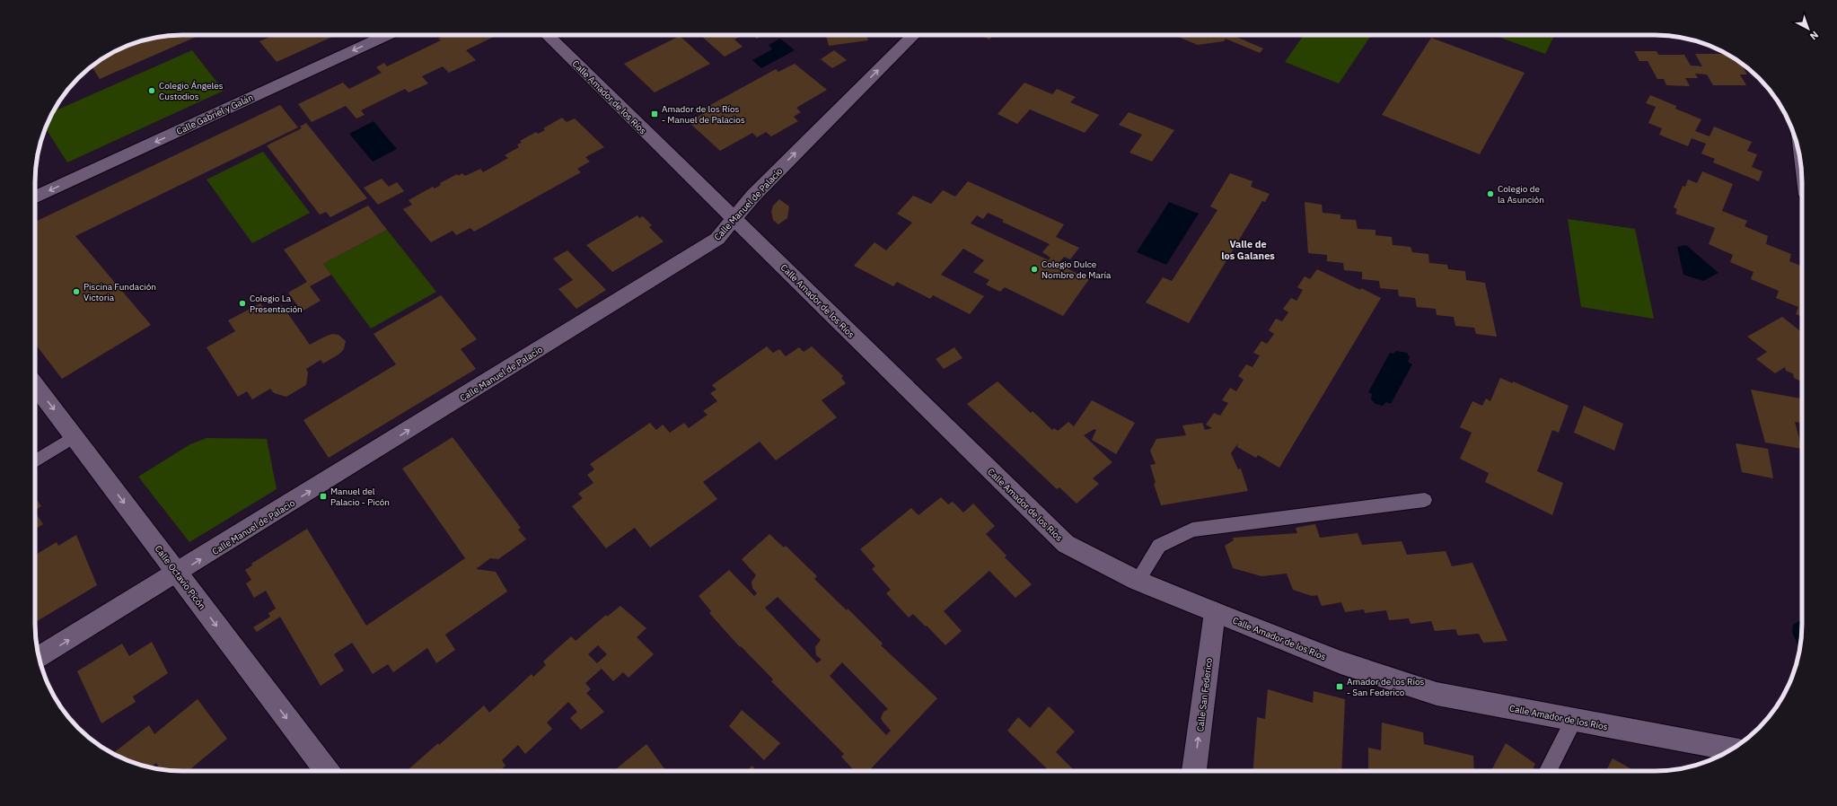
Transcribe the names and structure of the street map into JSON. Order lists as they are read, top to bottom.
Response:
{
  "streets": {
    "street": [
      "Calle Amador de los Ríos",
      "Calle Gabriel y Galán",
      "Calle Manuel de Palacio",
      "Calle Octavio Picón",
      "Calle San Federico"
    ]
  },
  "crossings": [
    ["Calle Amador de los Ríos", "Calle Manuel de Palacio"],
    ["Calle Amador de los Ríos", "Calle San Federico"],
    ["Calle Manuel de Palacio", "Calle Octavio Picón"]
  ],
  "one_way": [
    "Calle Gabriel y Galán",
    "Calle Manuel de Palacio",
    "Calle Octavio Picón",
    "Calle San Federico"
  ],
  "districts": ["Valle de los Galanes"],
  "places": {
    "other": [
      "Colegio Ángeles Custodios",
      "Colegio de la Asunción",
      "Colegio Dulce Nombre de María",
      "Piscina Fundación Victoria",
      "Colegio La Presentación"
    ],
    "transit": ["Amador de los Ríos - Manuel de Palacios", "Manuel del Palacio - Picón", "Amador de los Ríos - San Federico"]
  },
  "north": "bottom right"
}
